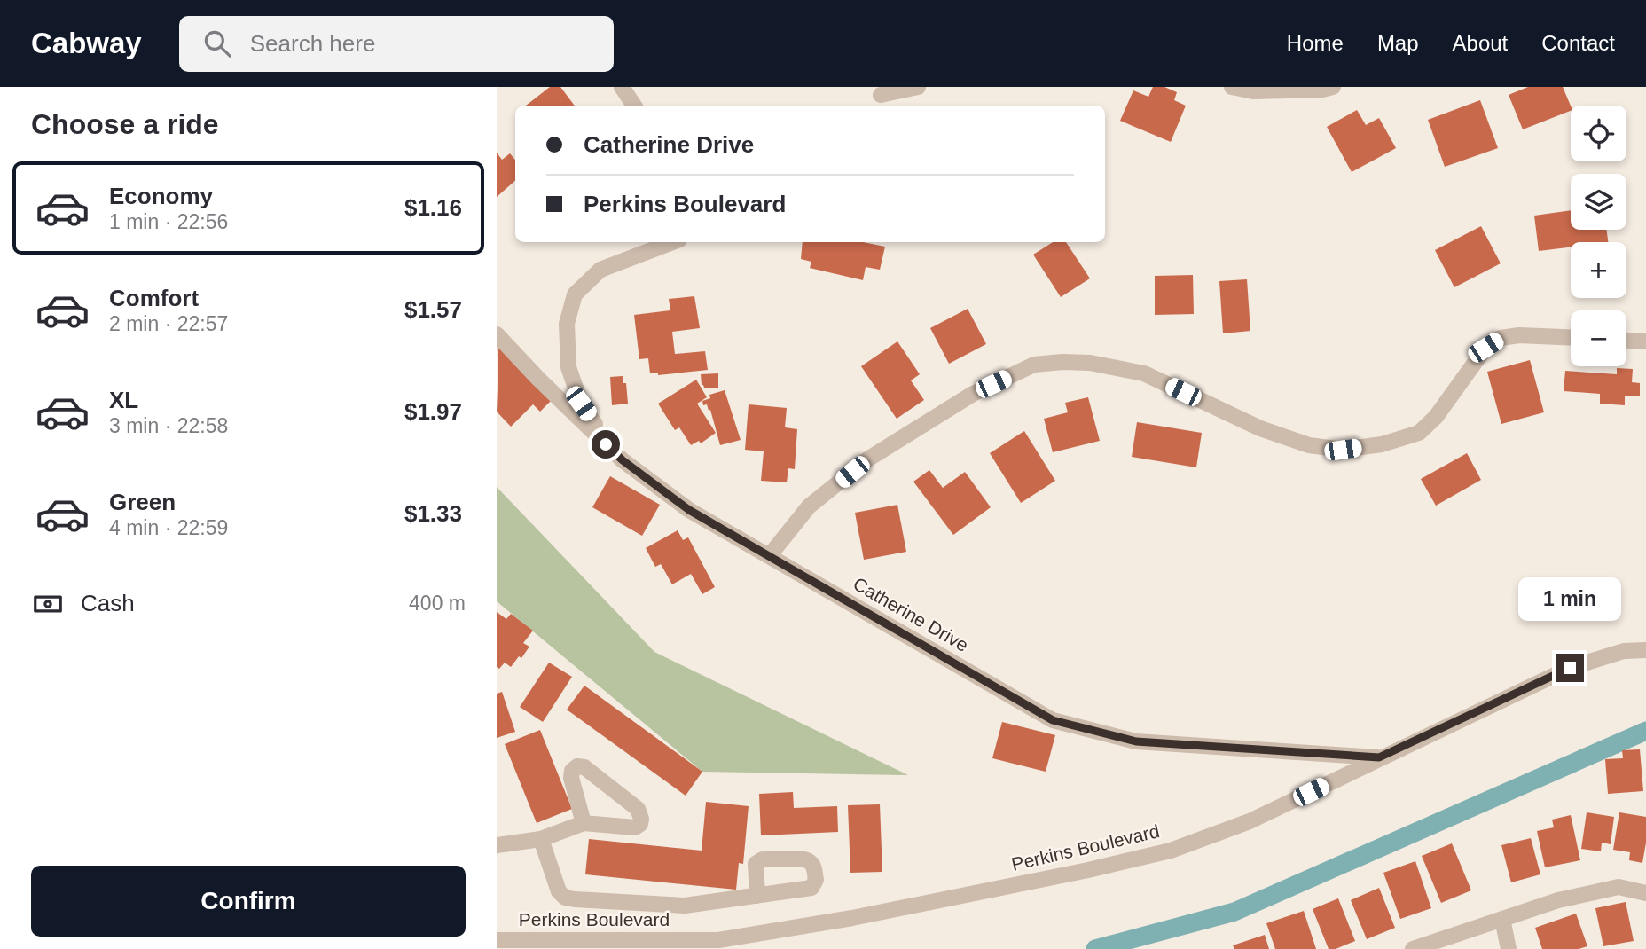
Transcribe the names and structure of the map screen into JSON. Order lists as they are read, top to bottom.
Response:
{
  "streets": {
    "street": ["Catherine Drive", "Perkins Boulevard"]
  },
  "crossings": [
    ["Catherine Drive", "Perkins Boulevard"]
  ],
  "page": {
    "header": "Cabway",
    "search": "Search here",
    "nav": [
      "Home",
      "Map",
      "About",
      "Contact"
    ],
    "heading": "Choose a ride",
    "map_buttons": ["+", "−"],
    "banner": ["Catherine Drive", "Perkins Boulevard"],
    "list": [
      {
        "name": "Economy",
        "note": "1 min · 22:56",
        "value": "$1.16"
      },
      {
        "name": "Comfort",
        "note": "2 min · 22:57",
        "value": "$1.57"
      },
      {
        "name": "XL",
        "note": "3 min · 22:58",
        "value": "$1.97"
      },
      {
        "name": "Green",
        "note": "4 min · 22:59",
        "value": "$1.33"
      }
    ],
    "pay": ["Cash", "400 m"],
    "bubble": "1 min",
    "buttons": "Confirm"
  }
}
